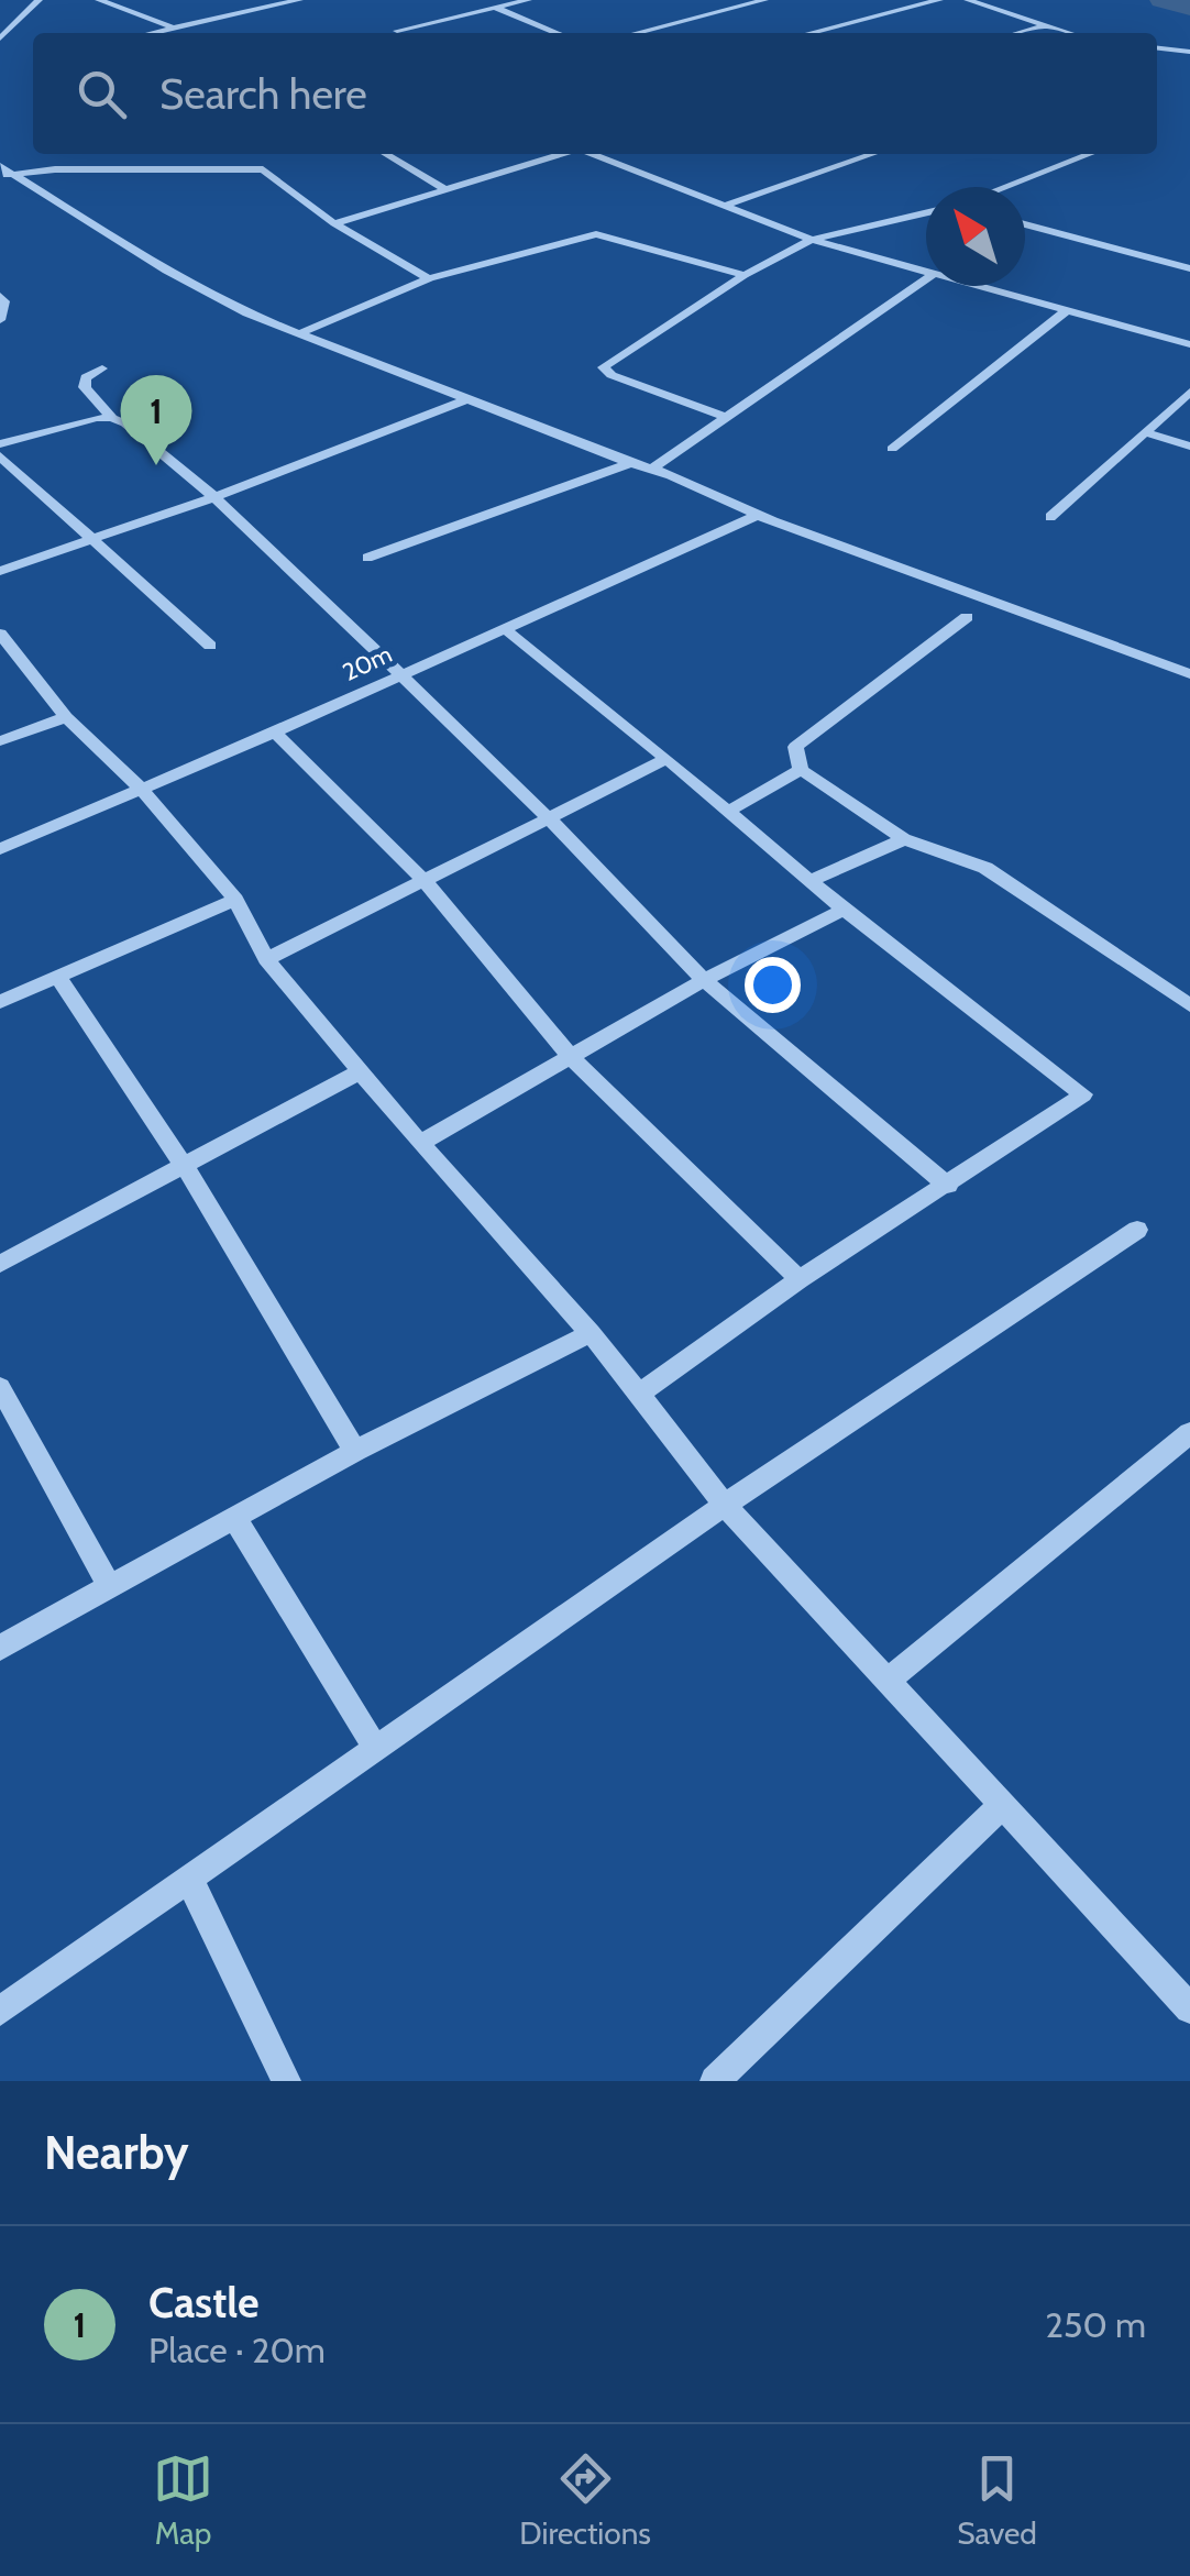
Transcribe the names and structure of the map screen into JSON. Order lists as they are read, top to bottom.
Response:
{
  "streets": {
    "street": ["20m"]
  },
  "north": "top left",
  "page": {
    "search": "Search here",
    "pins": "1",
    "heading": "Nearby",
    "list": [
      {
        "mark": "1",
        "name": "Castle",
        "note": "Place · 20m",
        "value": "250 m"
      }
    ],
    "nav": ["Map", "Directions", "Saved"]
  }
}
